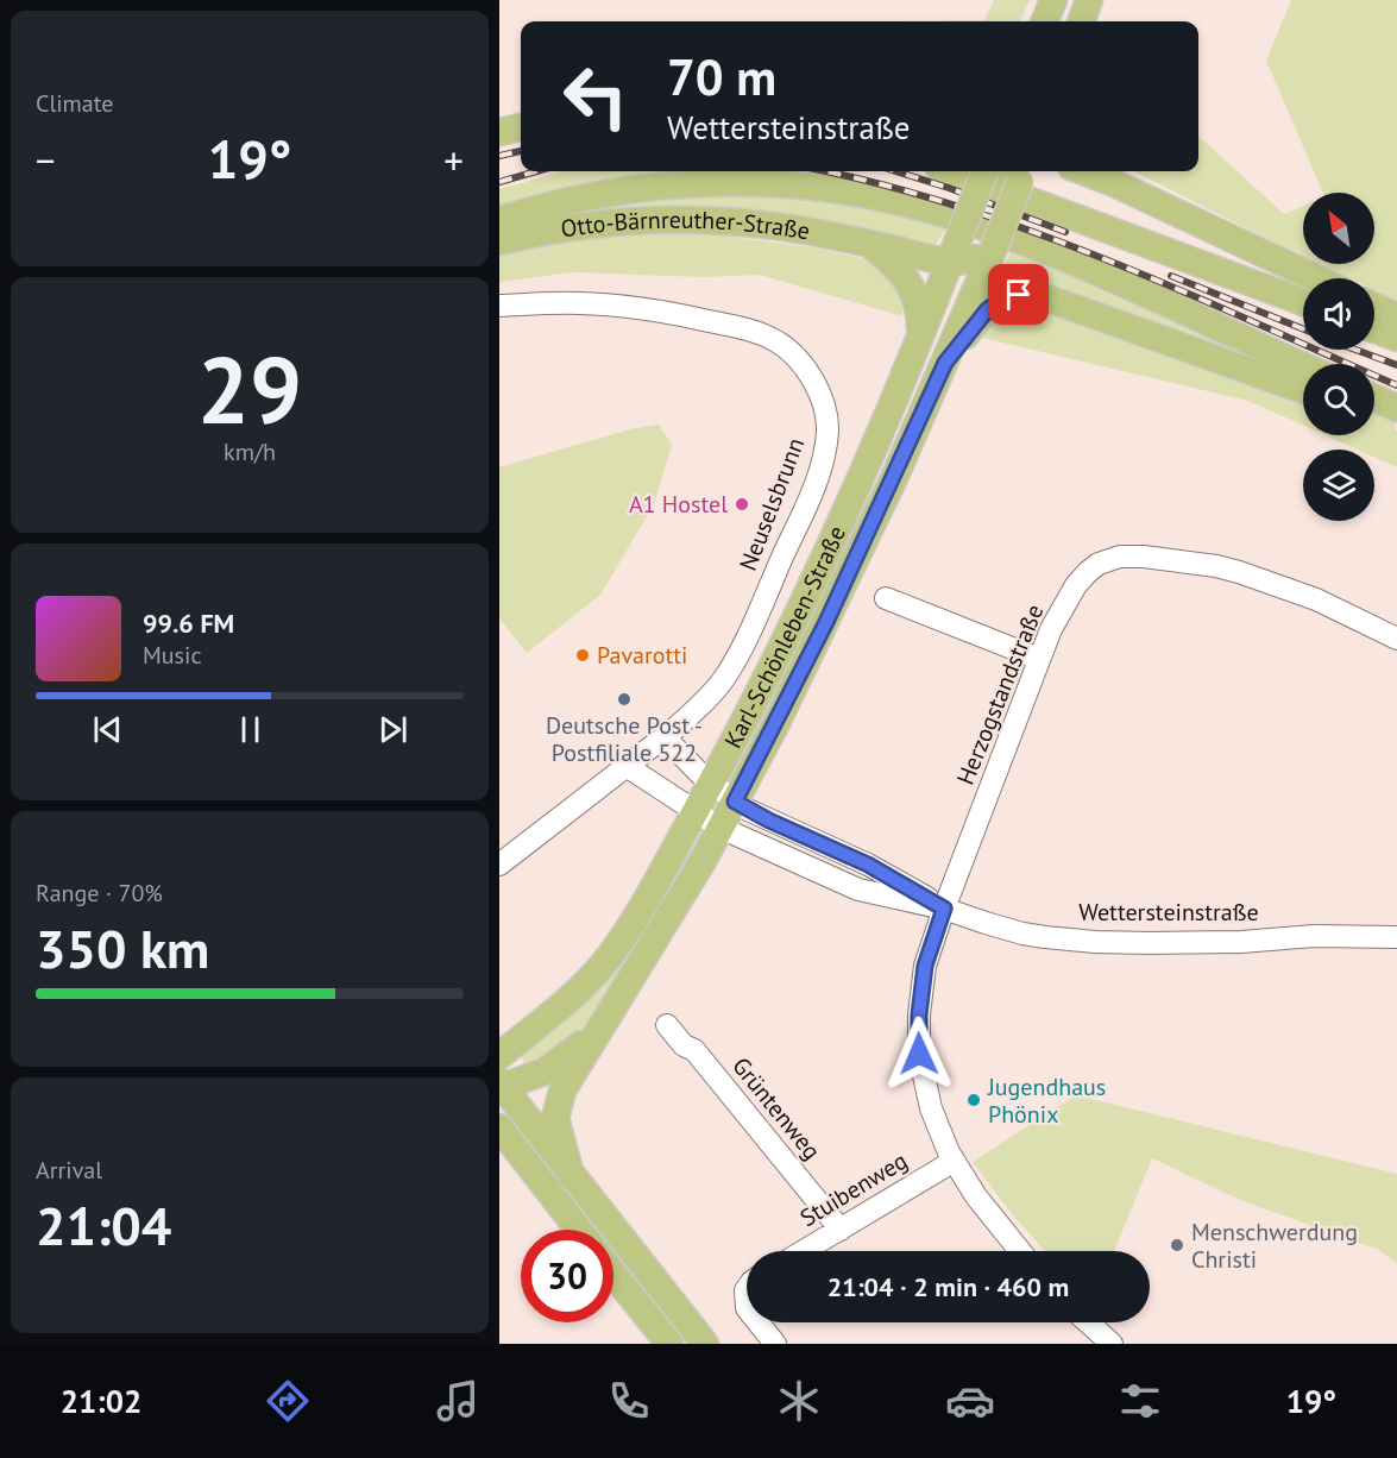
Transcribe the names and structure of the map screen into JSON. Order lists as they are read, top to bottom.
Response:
{
  "streets": {
    "main road": ["Otto-Bärnreuther-Straße", "Karl-Schönleben-Straße"],
    "street": [
      "Neuselsbrunn",
      "Herzogstandstraße",
      "Wettersteinstraße",
      "Grüntenweg",
      "Stuibenweg"
    ]
  },
  "crossings": [
    ["Otto-Bärnreuther-Straße", "Karl-Schönleben-Straße"],
    ["Karl-Schönleben-Straße", "Wettersteinstraße"],
    ["Herzogstandstraße", "Wettersteinstraße"],
    ["Herzogstandstraße", "Stuibenweg"],
    ["Grüntenweg", "Stuibenweg"]
  ],
  "places": [
    "A1 Hostel",
    "Pavarotti",
    "Deutsche Post - Postfiliale 522",
    "Jugendhaus Phönix",
    "Menschwerdung Christi"
  ],
  "north": "top left",
  "page": {
    "tile": [
      "Climate",
      ["29", "km/h"],
      ["Range · 70%", "350 km"],
      ["Arrival", "21:04"]
    ],
    "turn": ["70 m", "Wettersteinstraße"],
    "heat": ["−", "19°", "+"],
    "song": ["99.6 FM", "Music"],
    "limit": "30",
    "trip": "21:04 · 2 min · 460 m",
    "tabs": ["21:02", "19°"]
  }
}
